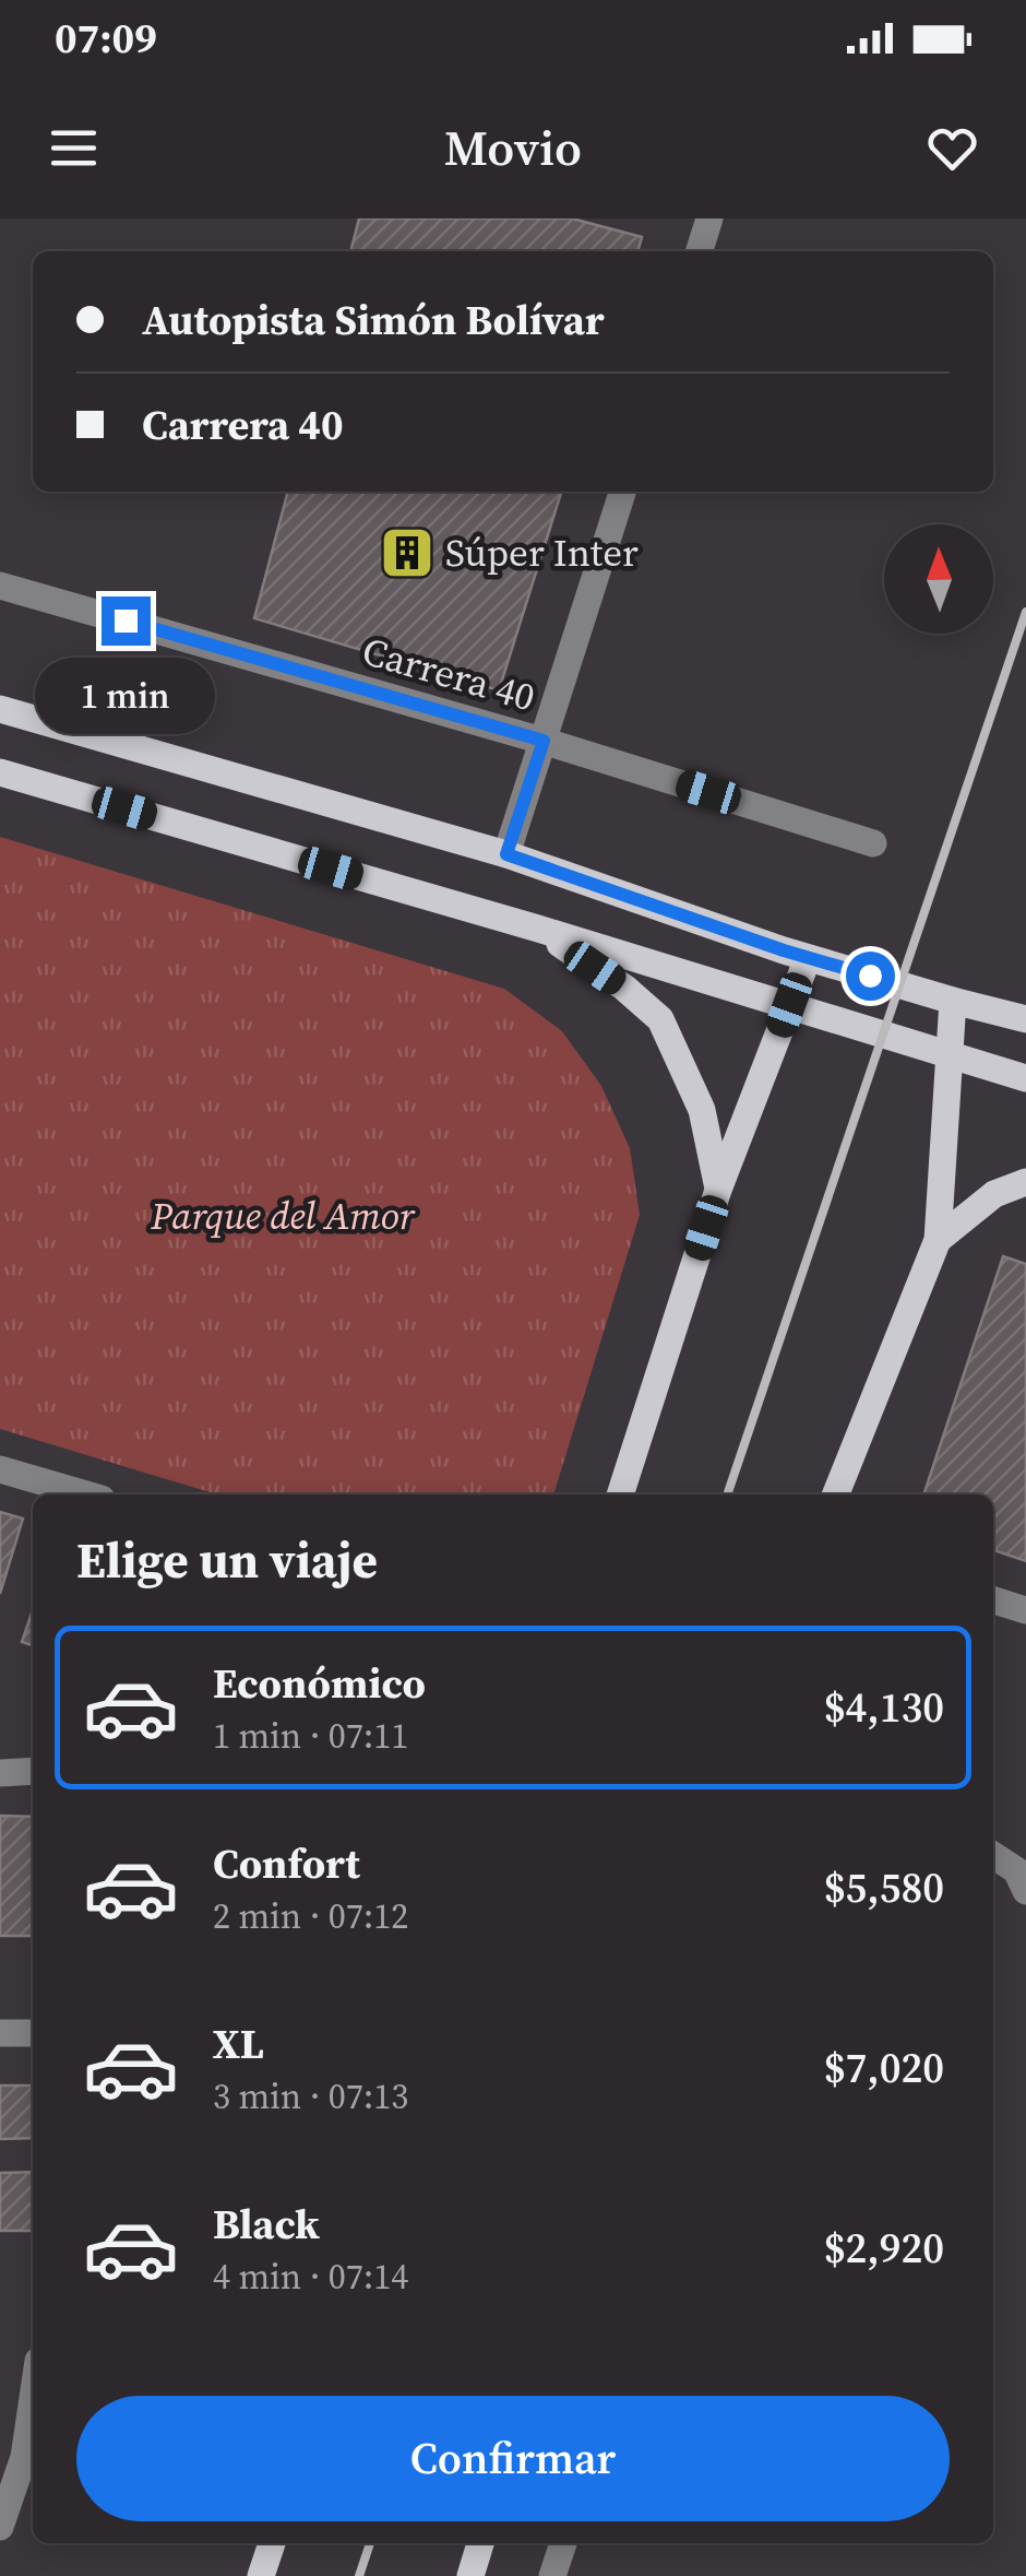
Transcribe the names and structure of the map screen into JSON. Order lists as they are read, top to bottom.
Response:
{
  "streets": {
    "street": ["Carrera 40"]
  },
  "parks": ["Parque del Amor"],
  "places": {
    "building": ["Súper Inter"]
  },
  "north": "top",
  "page": {
    "status": "07:09",
    "header": "Movio",
    "banner": ["Autopista Simón Bolívar", "Carrera 40"],
    "bubble": "1 min",
    "heading": "Elige un viaje",
    "list": [
      {
        "name": "Económico",
        "note": "1 min · 07:11",
        "value": "$4,130"
      },
      {
        "name": "Confort",
        "note": "2 min · 07:12",
        "value": "$5,580"
      },
      {
        "name": "XL",
        "note": "3 min · 07:13",
        "value": "$7,020"
      },
      {
        "name": "Black",
        "note": "4 min · 07:14",
        "value": "$2,920"
      }
    ],
    "buttons": "Confirmar"
  }
}
